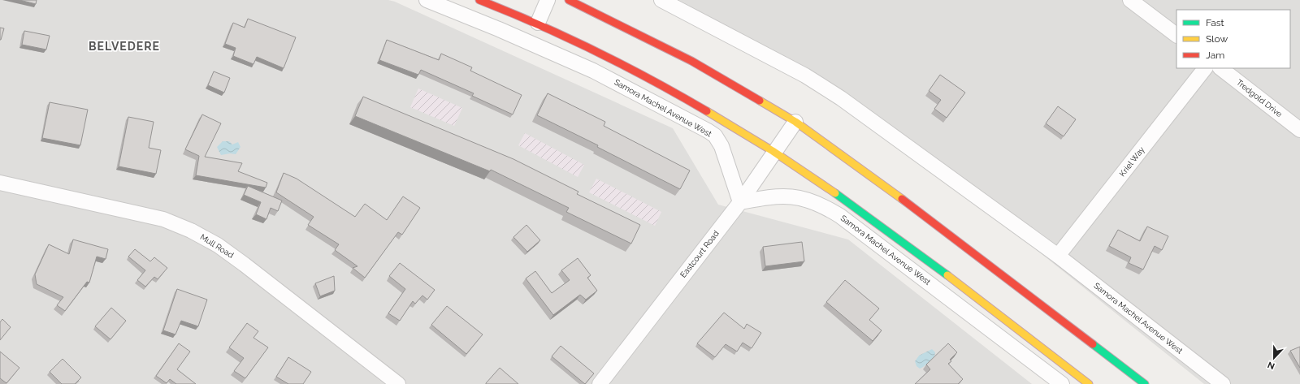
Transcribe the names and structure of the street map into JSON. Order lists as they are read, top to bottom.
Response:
{
  "streets": {
    "highway": ["Samora Machel Avenue West"],
    "street": [
      "Tredgold Drive",
      "Kriel Way",
      "Mull Road",
      "Eastcourt Road"
    ]
  },
  "crossings": [
    ["Samora Machel Avenue West", "Kriel Way"],
    ["Samora Machel Avenue West", "Eastcourt Road"]
  ],
  "districts": ["BELVEDERE"],
  "legend": ["Fast", "Slow", "Jam"],
  "north": "bottom"
}
